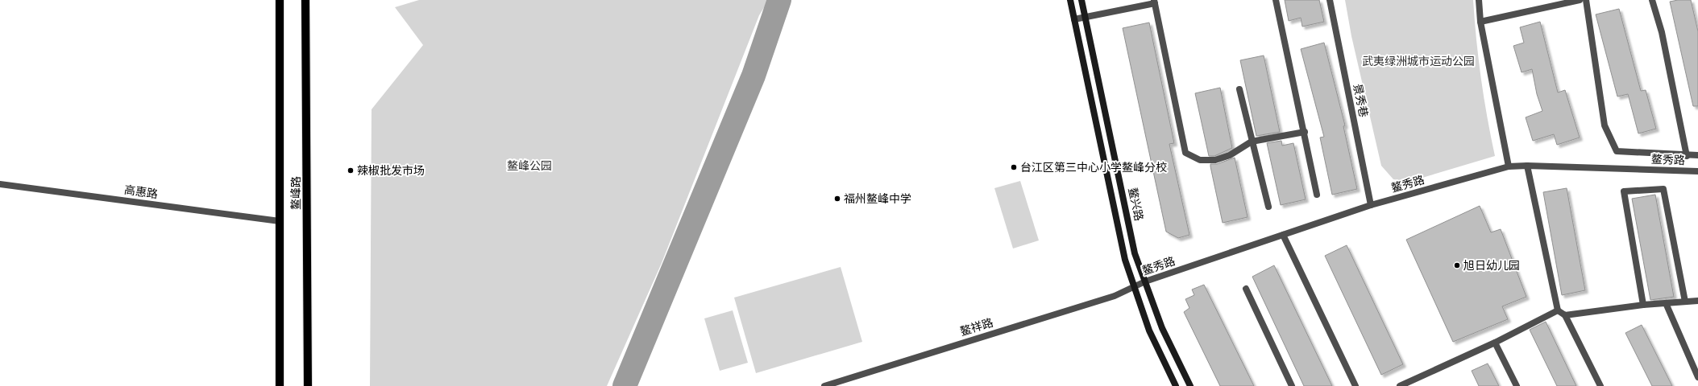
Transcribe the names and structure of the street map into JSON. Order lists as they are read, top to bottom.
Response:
{
  "streets": {
    "main road": ["鳌峰路", "鳌兴路"],
    "street": [
      "景秀巷",
      "鳌秀路",
      "高惠路",
      "鳌祥路"
    ]
  },
  "crossings": [
    ["景秀巷", "鳌秀路"],
    ["鳌秀路", "鳌兴路"],
    ["鳌秀路", "鳌祥路"],
    ["高惠路", "鳌峰路"],
    ["鳌兴路", "鳌祥路"]
  ],
  "parks": ["武夷绿洲城市运动公园", "鳌峰公园"],
  "places": [
    "台江区第三中心小学鳌峰分校",
    "辣椒批发市场",
    "福州鳌峰中学",
    "旭日幼儿园"
  ]
}
